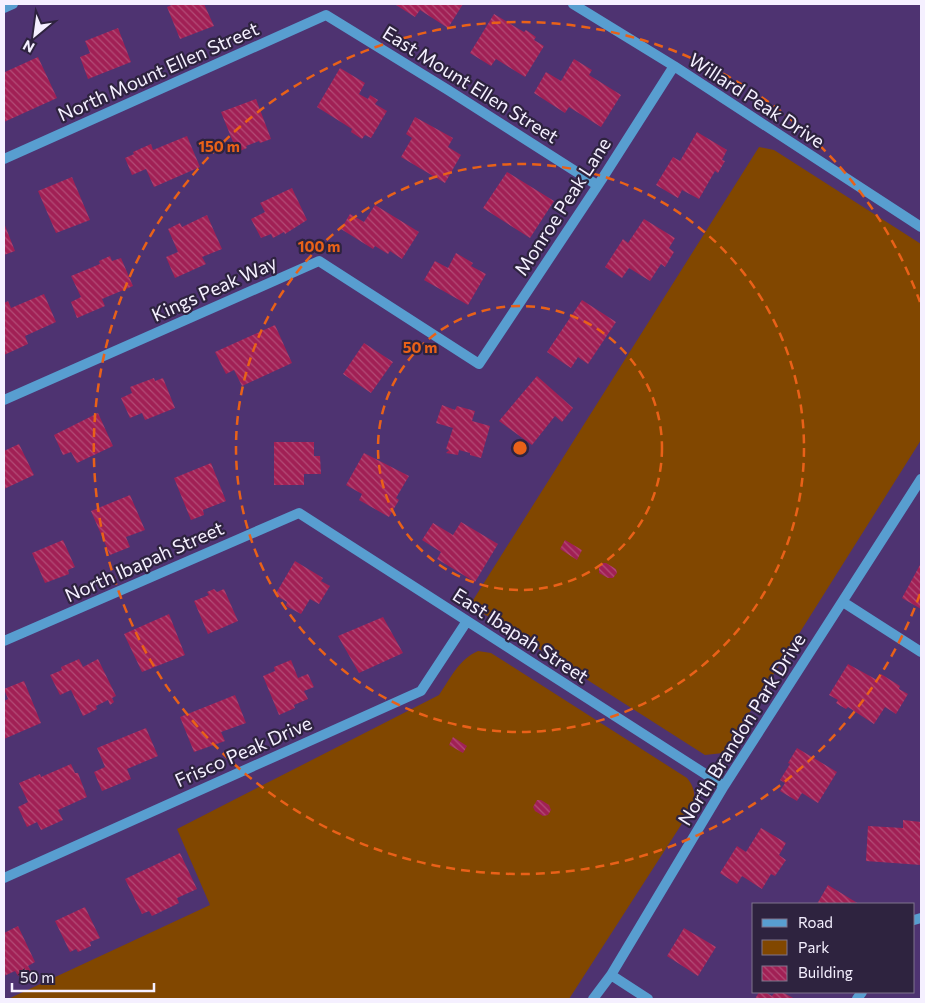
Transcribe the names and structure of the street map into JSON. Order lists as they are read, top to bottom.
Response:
{
  "streets": {
    "street": [
      "North Mount Ellen Street",
      "East Mount Ellen Street",
      "Willard Peak Drive",
      "Monroe Peak Lane",
      "Kings Peak Way",
      "North Ibapah Street",
      "East Ibapah Street",
      "North Brandon Park Drive",
      "Frisco Peak Drive"
    ]
  },
  "crossings": [
    ["North Mount Ellen Street", "East Mount Ellen Street"],
    ["East Mount Ellen Street", "Monroe Peak Lane"],
    ["Willard Peak Drive", "Monroe Peak Lane"],
    ["Monroe Peak Lane", "Kings Peak Way"],
    ["North Ibapah Street", "East Ibapah Street"],
    ["East Ibapah Street", "North Brandon Park Drive"],
    ["East Ibapah Street", "Frisco Peak Drive"]
  ],
  "legend": ["Road", "Park", "Building"],
  "scale_bar": "50 m",
  "north": "bottom left",
  "rings": ["150 m", "100 m", "50 m"]
}
